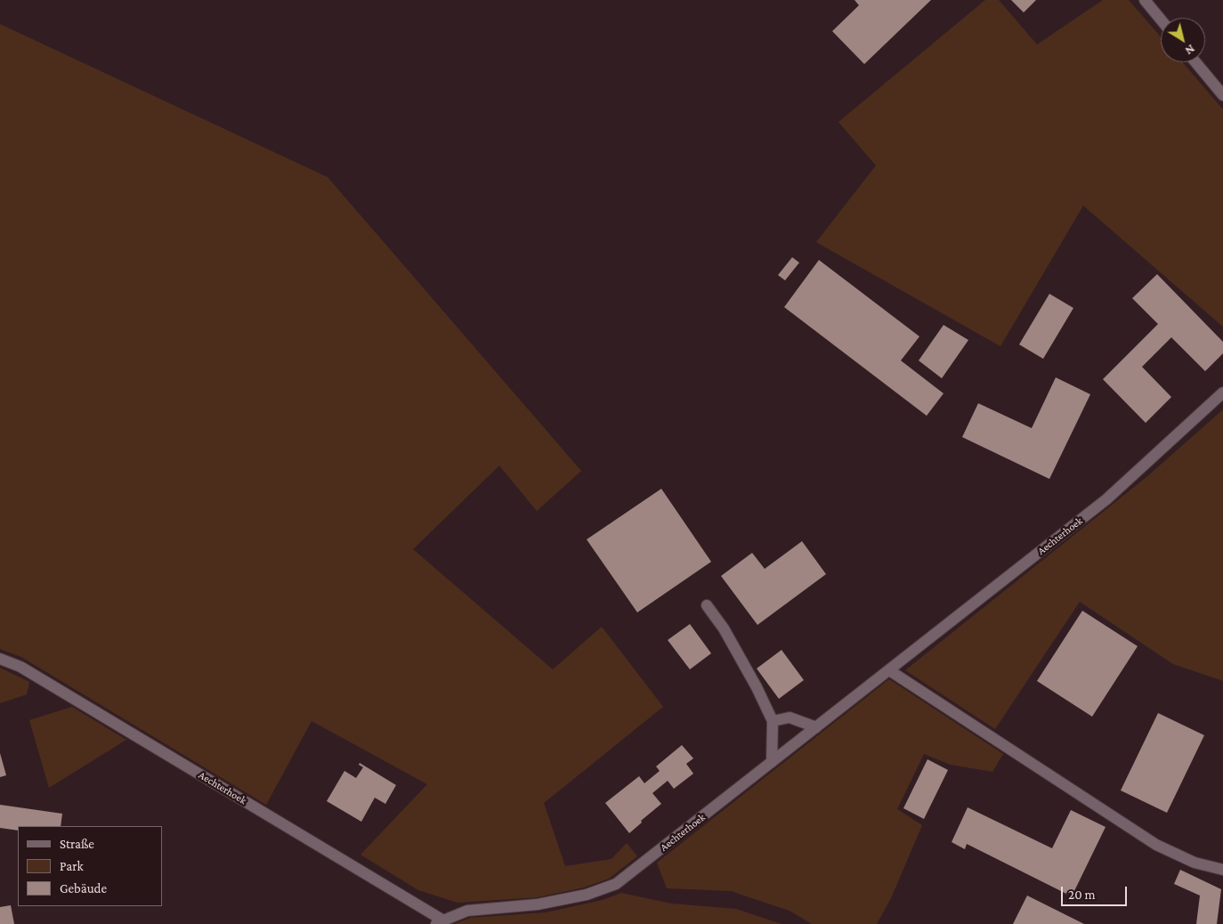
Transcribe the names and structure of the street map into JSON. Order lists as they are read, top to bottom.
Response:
{
  "streets": {
    "street": ["Aechterhoek"]
  },
  "legend": ["Straße", "Park", "Gebäude"],
  "scale_bar": "20 m",
  "north": "bottom right"
}
